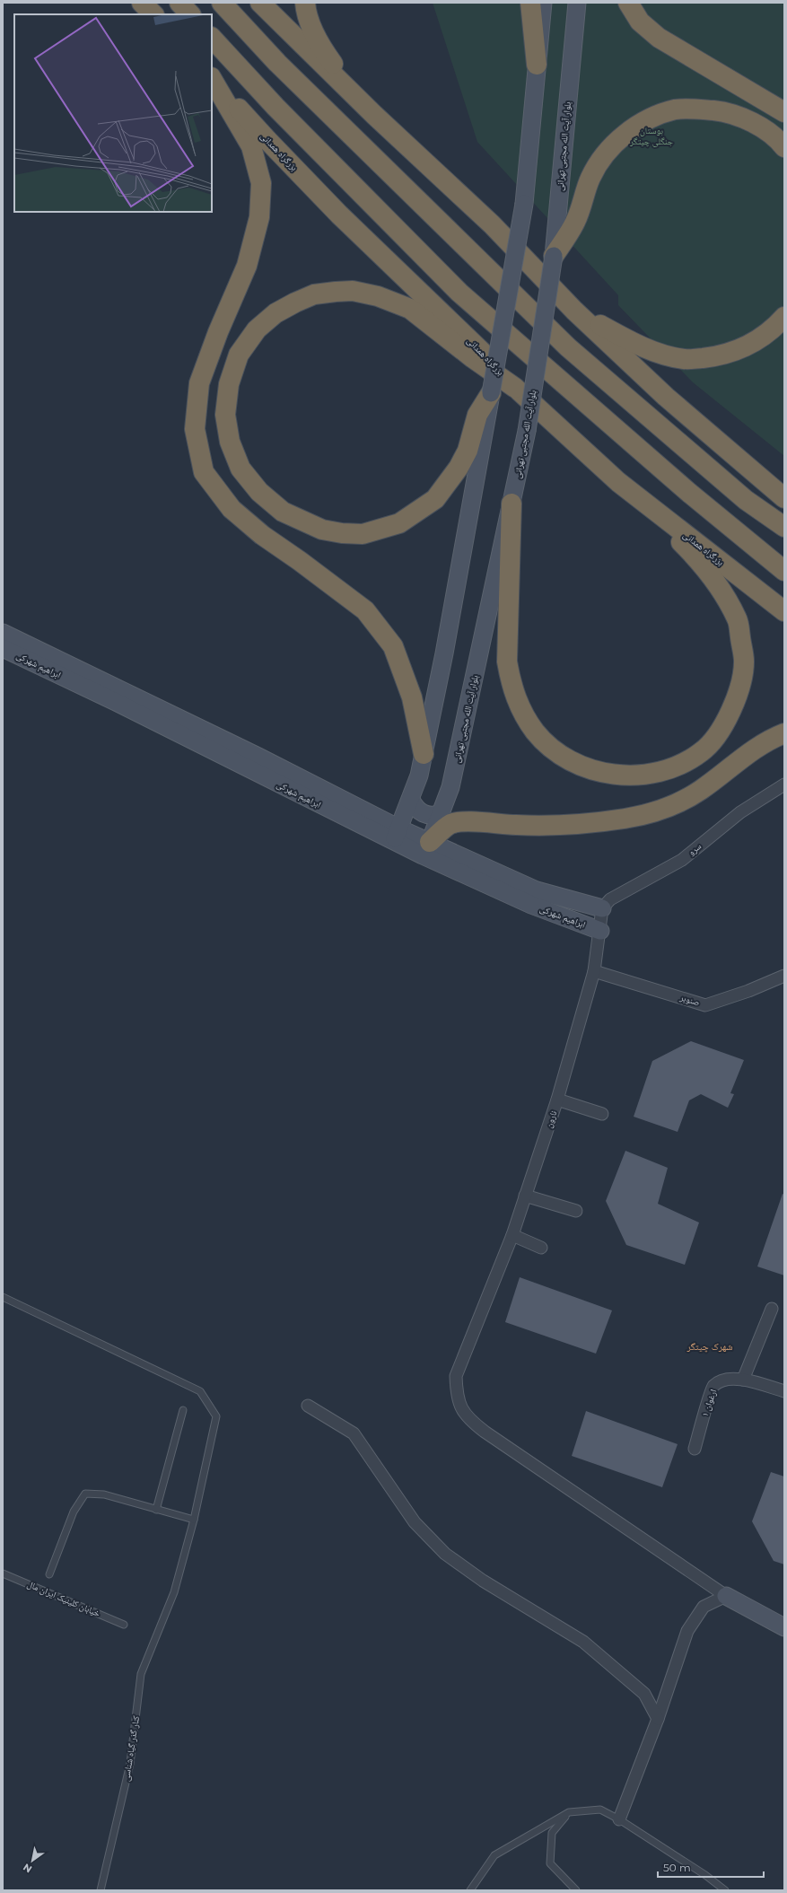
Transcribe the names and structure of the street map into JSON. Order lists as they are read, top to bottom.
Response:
{
  "streets": {
    "highway": ["بزرگراه همدانی"],
    "main road": ["بلوار آیت الله مجتبی تهرانی", "ابراهیم شهرکی"],
    "street": [
      "سرو",
      "صنوبر",
      "نارون",
      "ارغوان ۱"
    ],
    "lane": ["خیابان کلینیک ایران مال", "کنار گذر گیاه شناسی"]
  },
  "crossings": [
    ["بلوار آیت الله مجتبی تهرانی", "ابراهیم شهرکی"],
    ["ابراهیم شهرکی", "سرو"],
    ["ابراهیم شهرکی", "نارون"],
    ["سرو", "نارون"],
    ["صنوبر", "نارون"]
  ],
  "districts": ["شهرک چیتگر"],
  "parks": ["بوستان جنگلی چیتگر"],
  "scale_bar": "50 m",
  "north": "bottom left"
}
